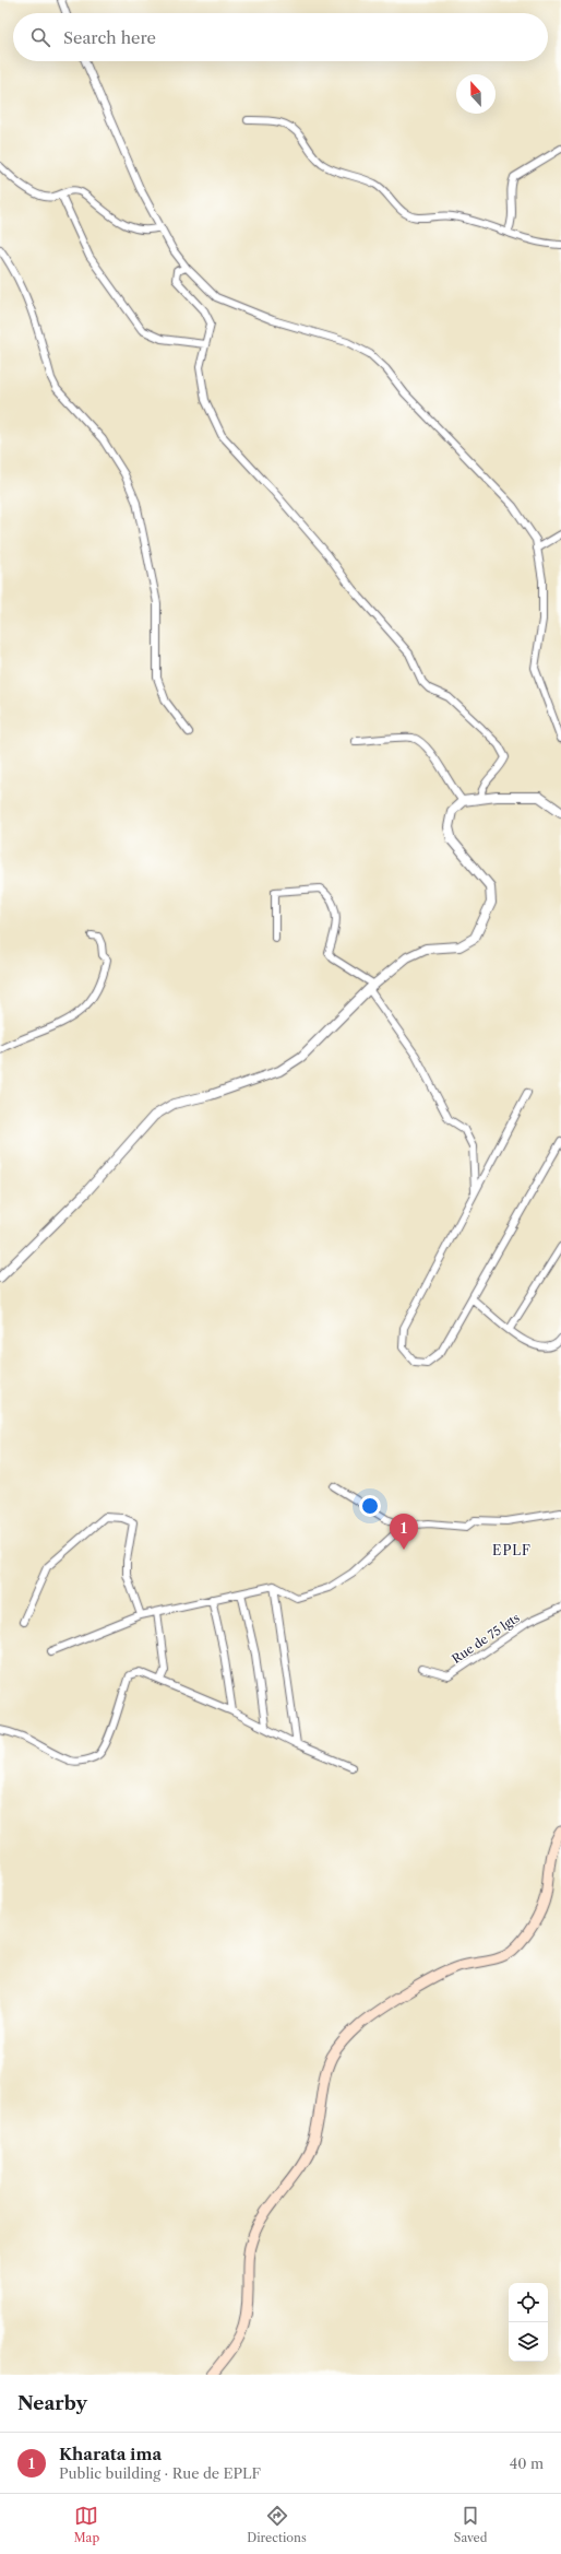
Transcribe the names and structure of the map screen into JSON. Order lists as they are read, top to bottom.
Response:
{
  "streets": {
    "street": ["Rue de 75 lgts"]
  },
  "districts": ["EPLF"],
  "north": "top",
  "page": {
    "search": "Search here",
    "pins": "1",
    "heading": "Nearby",
    "list": [
      {
        "mark": "1",
        "name": "Kharata ima",
        "note": "Public building · Rue de EPLF",
        "value": "40 m"
      }
    ],
    "nav": ["Map", "Directions", "Saved"]
  }
}
